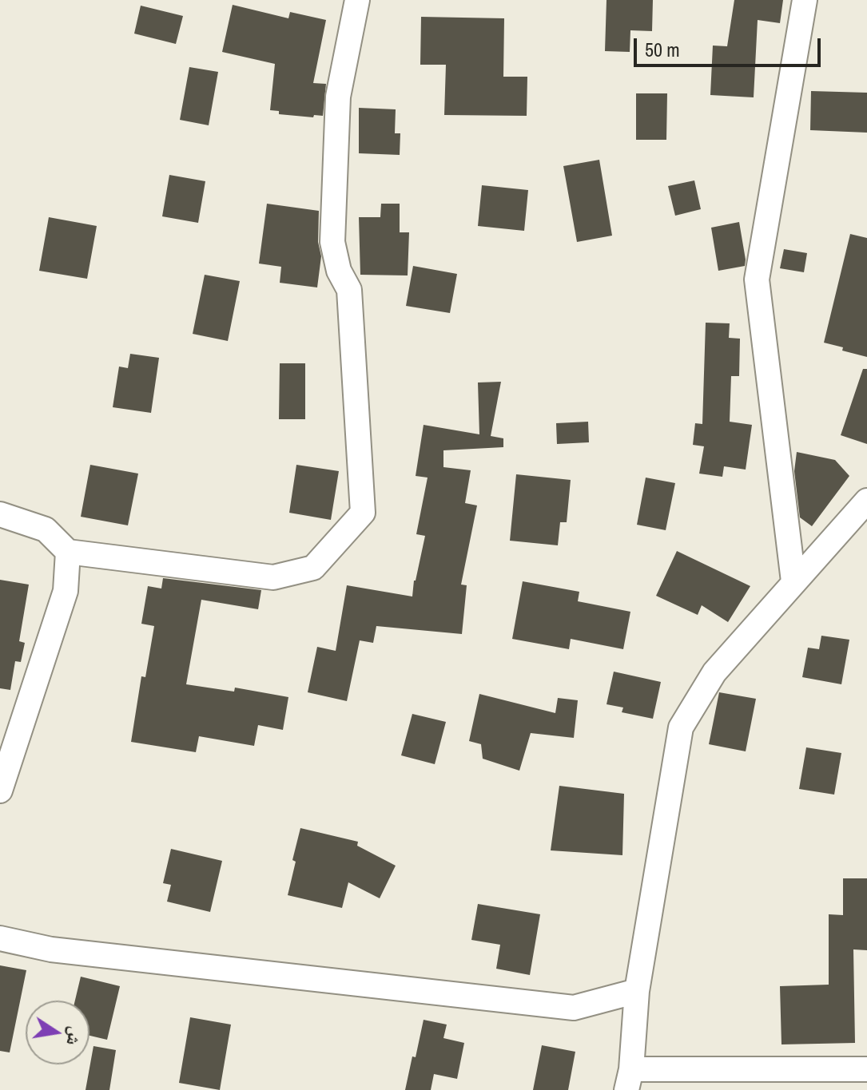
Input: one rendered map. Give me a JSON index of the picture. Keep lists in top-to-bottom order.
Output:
{
  "scale_bar": "50 m",
  "north": "right"
}
